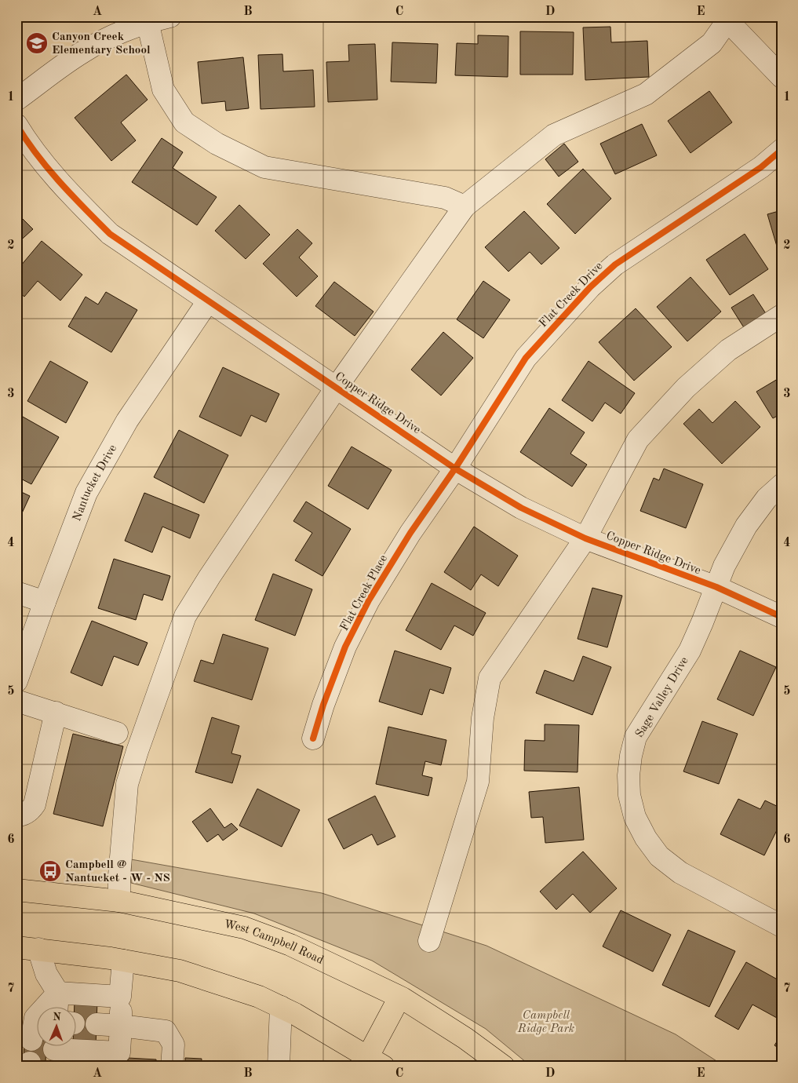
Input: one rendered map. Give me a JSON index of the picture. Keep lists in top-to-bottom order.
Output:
{
  "streets": {
    "main road": ["West Campbell Road"],
    "street": [
      "Flat Creek Drive",
      "Copper Ridge Drive",
      "Nantucket Drive",
      "Flat Creek Place",
      "Sage Valley Drive"
    ]
  },
  "crossings": [
    ["Flat Creek Drive", "Copper Ridge Drive"],
    ["Flat Creek Drive", "Flat Creek Place"],
    ["Copper Ridge Drive", "Nantucket Drive"],
    ["Copper Ridge Drive", "Flat Creek Place"],
    ["Copper Ridge Drive", "Sage Valley Drive"]
  ],
  "parks": ["Campbell Ridge Park"],
  "places": {
    "school or university": ["Canyon Creek Elementary School"],
    "bus stop": ["Campbell @ Nantucket - W - NS"]
  },
  "north": "top",
  "grid": {
    "columns": [
      "A",
      "B",
      "C",
      "D",
      "E"
    ],
    "rows": [
      "1",
      "2",
      "3",
      "4",
      "5",
      "6",
      "7"
    ]
  }
}
